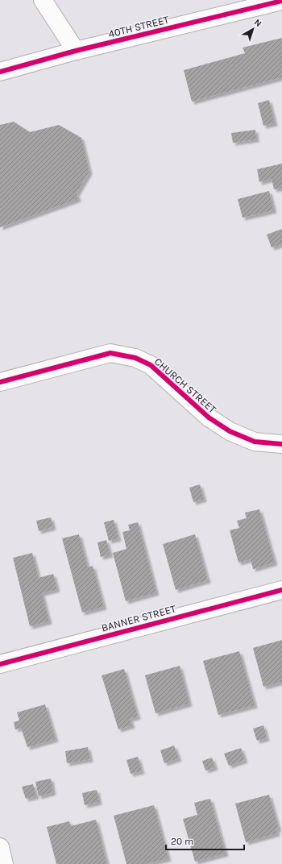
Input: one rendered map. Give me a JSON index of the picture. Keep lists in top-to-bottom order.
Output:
{
  "streets": {
    "street": ["40TH STREET", "CHURCH STREET", "BANNER STREET"]
  },
  "scale_bar": "20 m",
  "north": "top right"
}
